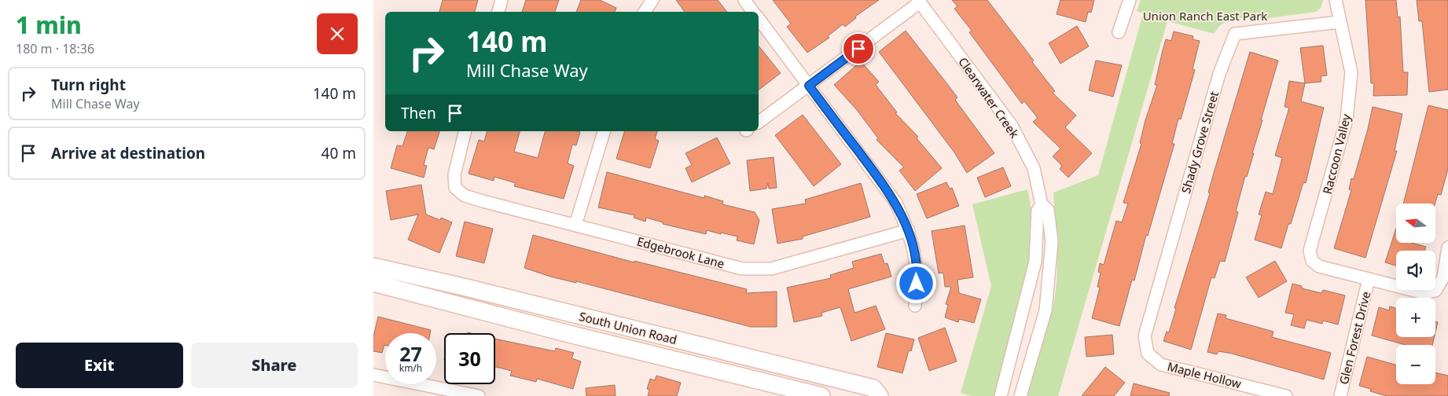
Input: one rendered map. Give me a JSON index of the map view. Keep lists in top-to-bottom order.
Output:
{
  "streets": {
    "street": [
      "Clearwater Creek",
      "Shady Grove Street",
      "Raccoon Valley",
      "Edgebrook Lane",
      "South Union Road",
      "Glen Forest Drive",
      "Maple Hollow"
    ]
  },
  "crossings": [
    ["Shady Grove Street", "Raccoon Valley"],
    ["Shady Grove Street", "Maple Hollow"],
    ["Raccoon Valley", "Glen Forest Drive"]
  ],
  "parks": ["Union Ranch East Park"],
  "north": "left",
  "page": {
    "heading": ["1 min", "180 m · 18:36"],
    "turn": ["140 m", "Mill Chase Way"],
    "list": [
      {
        "name": "Turn right",
        "note": "Mill Chase Way",
        "value": "140 m"
      },
      {
        "name": "Arrive at destination",
        "value": "40 m"
      }
    ],
    "then": "Then",
    "map_buttons": ["+", "−"],
    "speed": "27 km/h",
    "limit": "30",
    "buttons": ["Exit", "Share"]
  }
}
